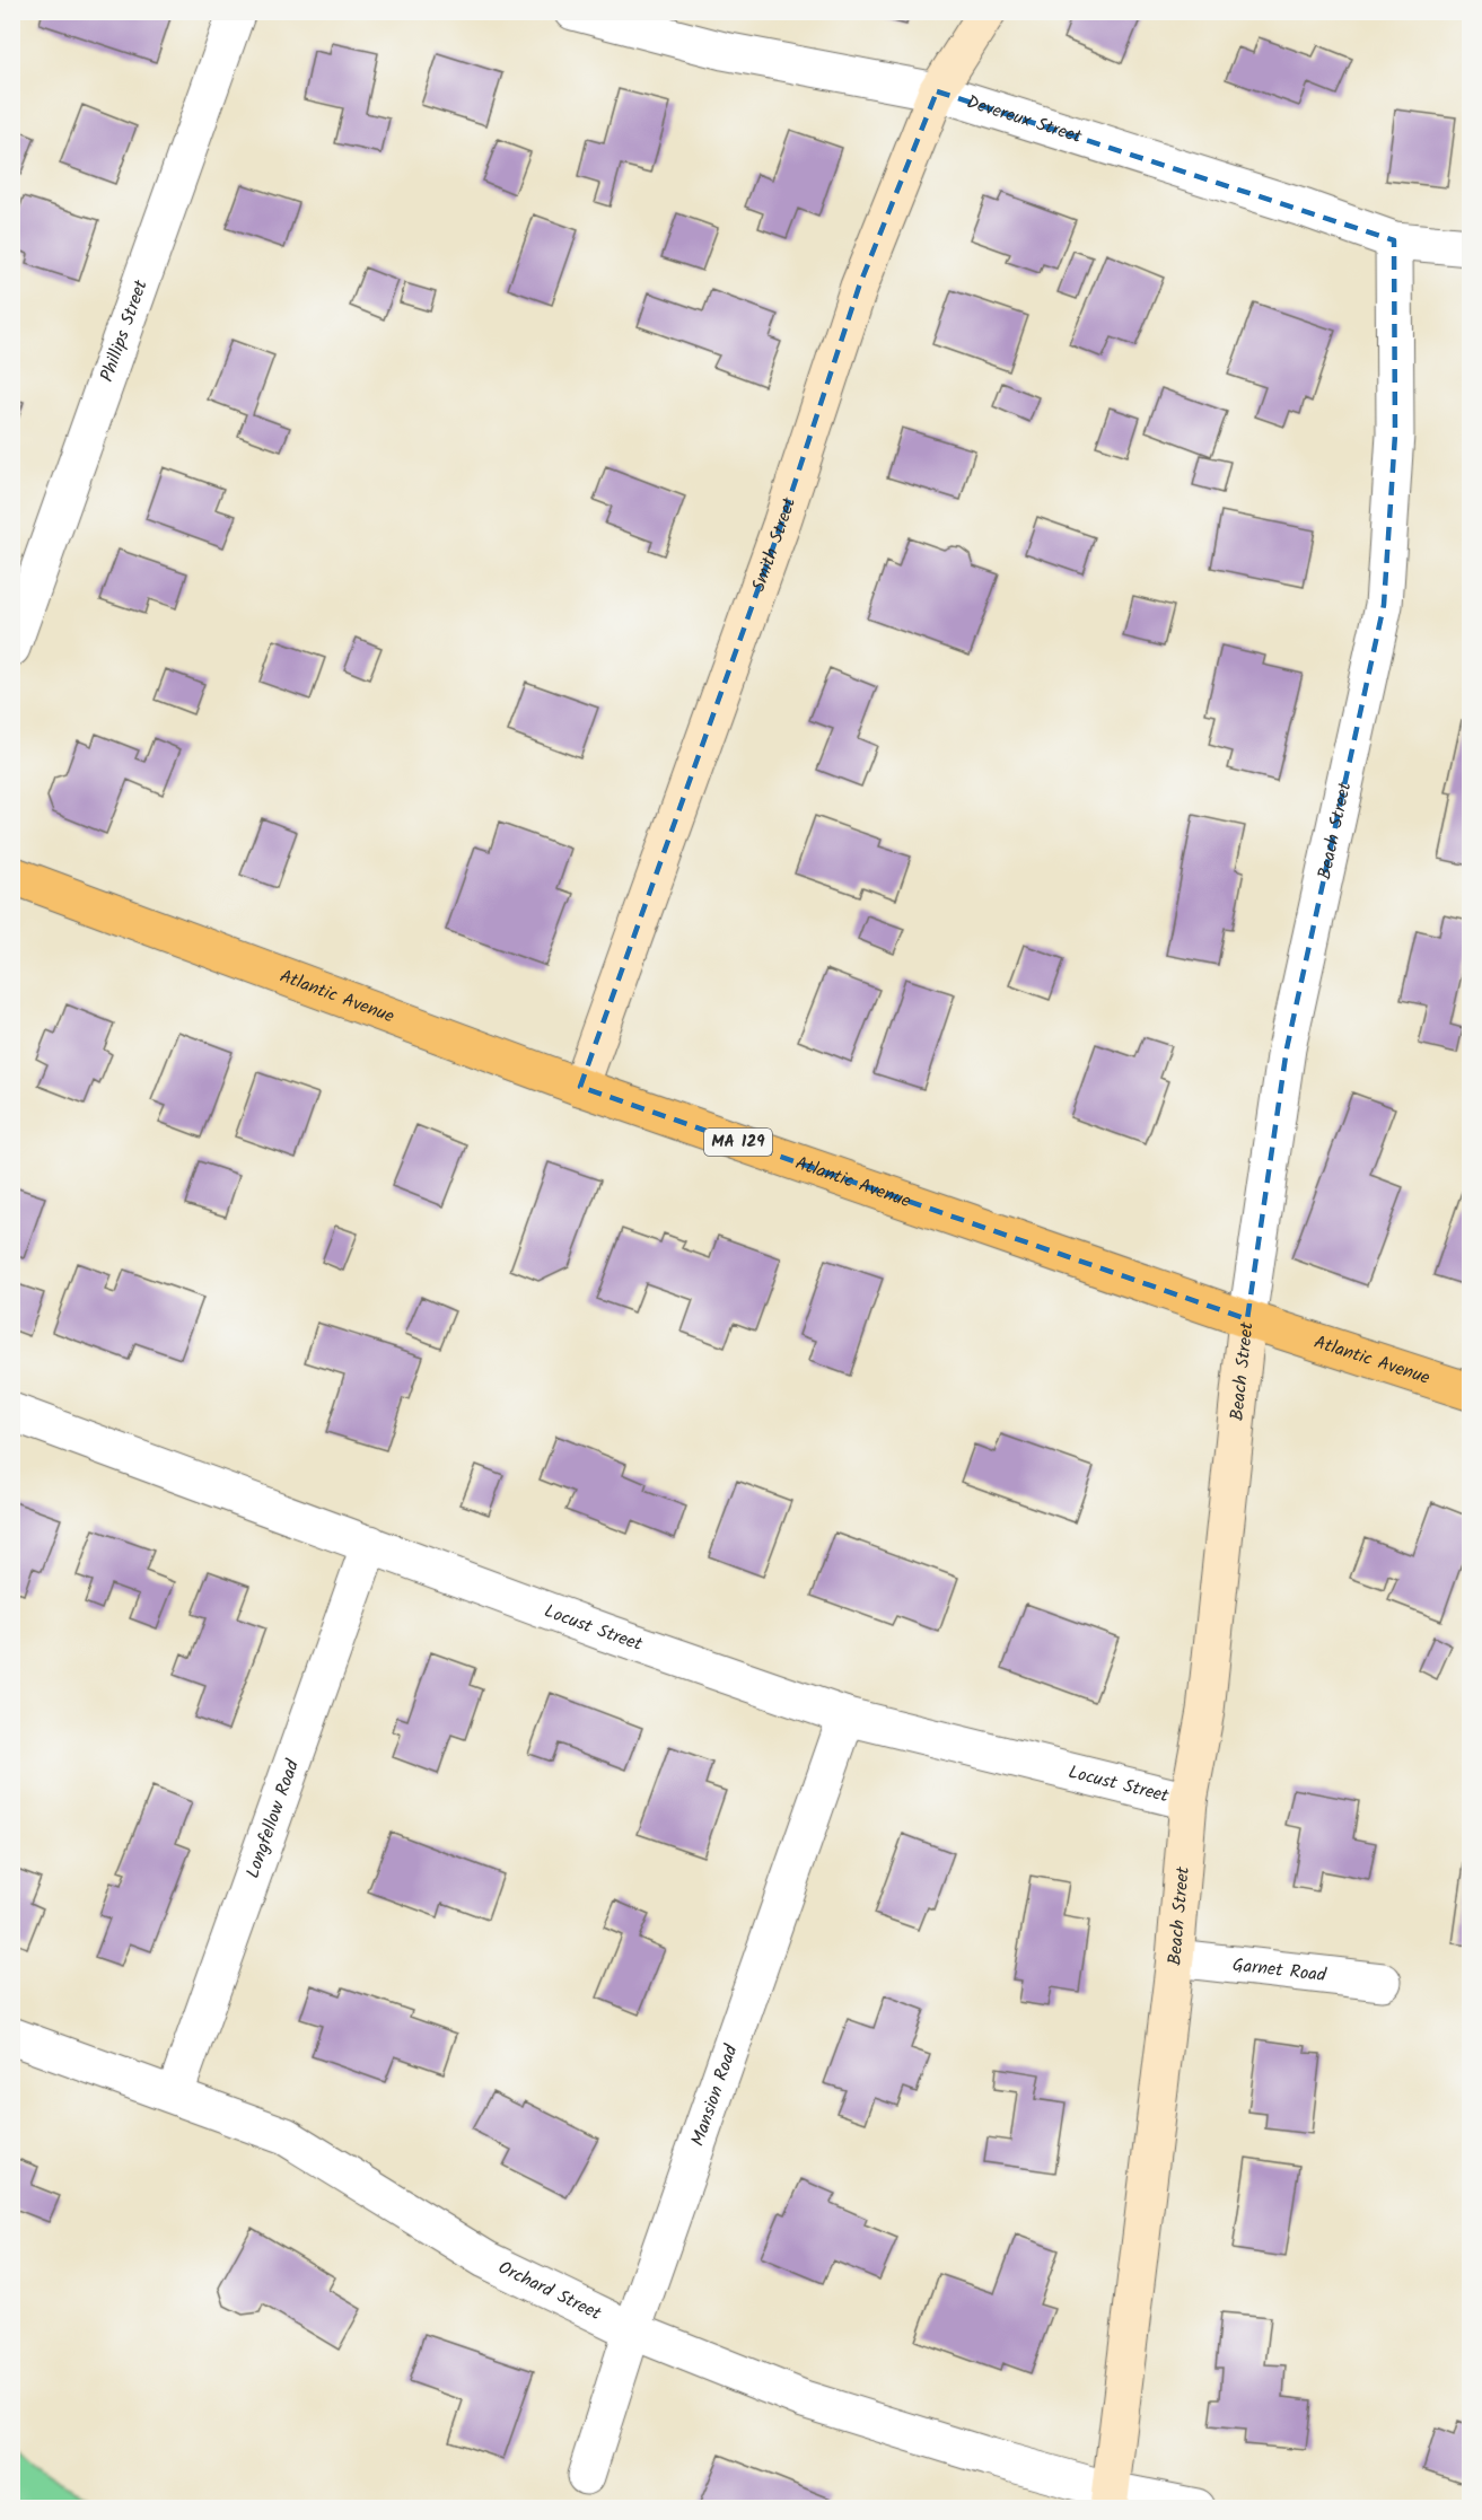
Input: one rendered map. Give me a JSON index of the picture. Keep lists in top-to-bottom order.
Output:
{
  "streets": {
    "main road": ["Atlantic Avenue", "MA 129"],
    "street": [
      "Devereux Street",
      "Phillips Street",
      "Smith Street",
      "Beach Street",
      "Locust Street",
      "Longfellow Road",
      "Garnet Road",
      "Mansion Road",
      "Orchard Street"
    ]
  },
  "crossings": [
    ["Devereux Street", "Smith Street"],
    ["Devereux Street", "Beach Street"],
    ["Smith Street", "Atlantic Avenue"],
    ["Beach Street", "Atlantic Avenue"],
    ["Beach Street", "Locust Street"],
    ["Beach Street", "Garnet Road"],
    ["Beach Street", "Orchard Street"],
    ["Locust Street", "Longfellow Road"],
    ["Locust Street", "Mansion Road"],
    ["Longfellow Road", "Orchard Street"],
    ["Mansion Road", "Orchard Street"]
  ]
}
